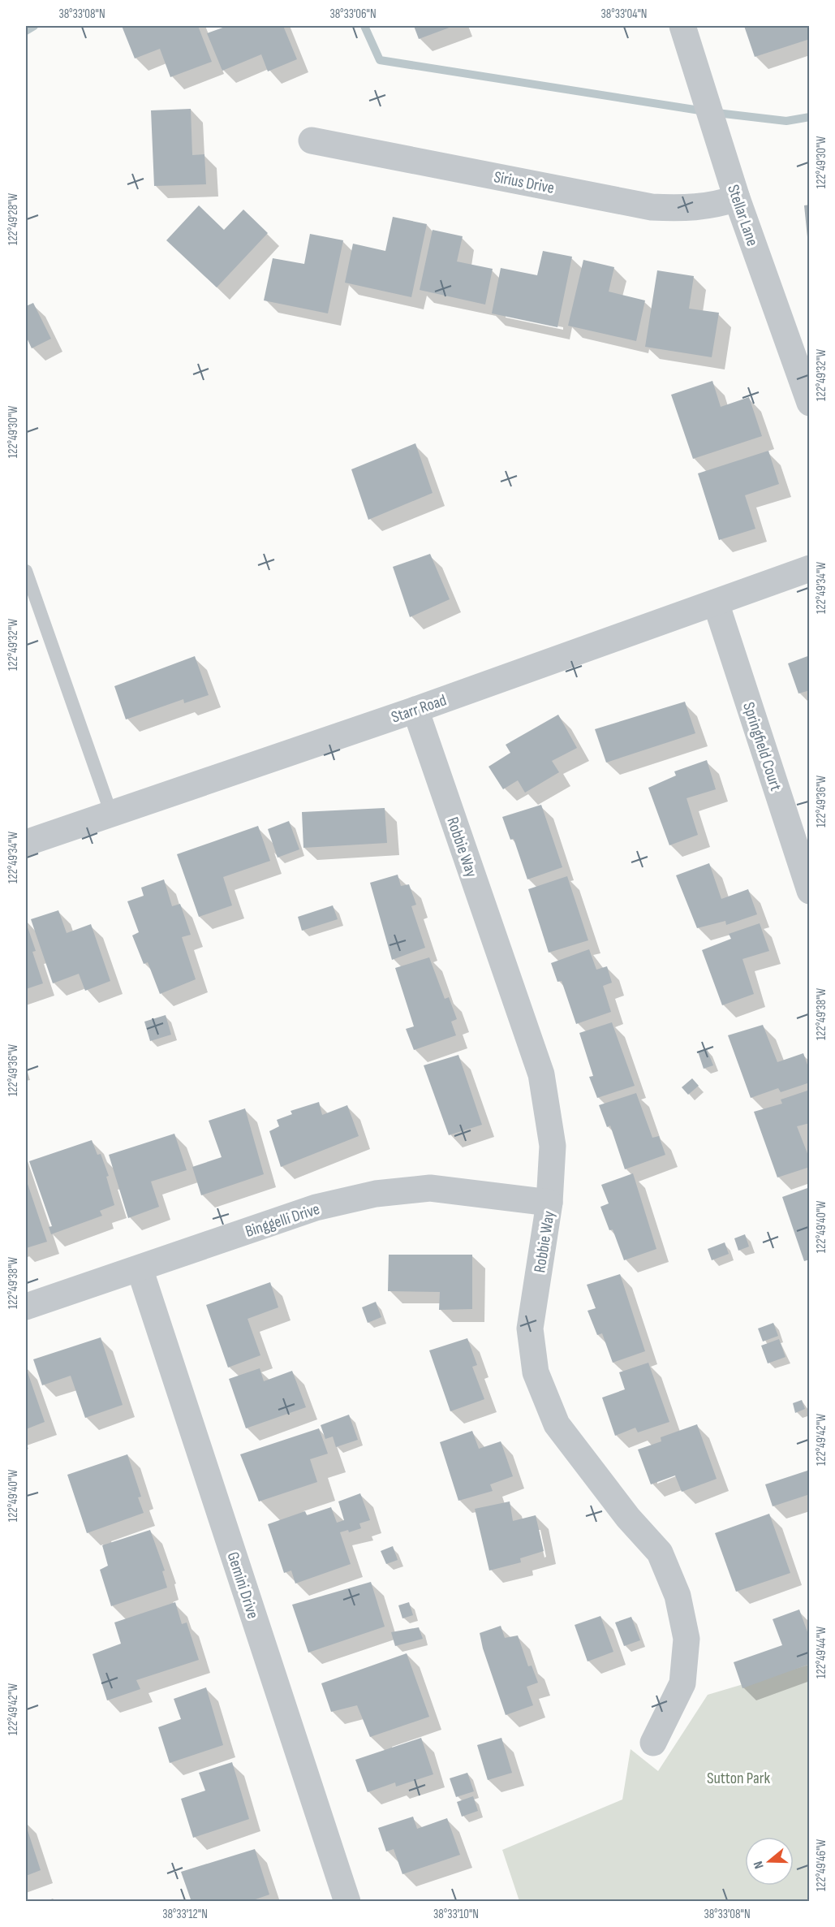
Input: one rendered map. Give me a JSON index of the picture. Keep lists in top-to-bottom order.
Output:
{
  "streets": {
    "street": [
      "Sirius Drive",
      "Stellar Lane",
      "Starr Road",
      "Springfield Court",
      "Robbie Way",
      "Binggelli Drive",
      "Gemini Drive"
    ]
  },
  "crossings": [
    ["Sirius Drive", "Stellar Lane"],
    ["Starr Road", "Springfield Court"],
    ["Starr Road", "Robbie Way"],
    ["Robbie Way", "Binggelli Drive"],
    ["Binggelli Drive", "Gemini Drive"]
  ],
  "parks": ["Sutton Park"],
  "north": "left",
  "coordinates": [
    "38°33'08\"N",
    "38°33'06\"N",
    "38°33'04\"N",
    "122°49'30\"W",
    "122°49'28\"W",
    "122°49'32\"W",
    "122°49'34\"W",
    "122°49'36\"W",
    "122°49'38\"W",
    "122°49'40\"W",
    "122°49'42\"W",
    "122°49'44\"W",
    "122°49'46\"W",
    "38°33'12\"N",
    "38°33'10\"N"
  ]
}
